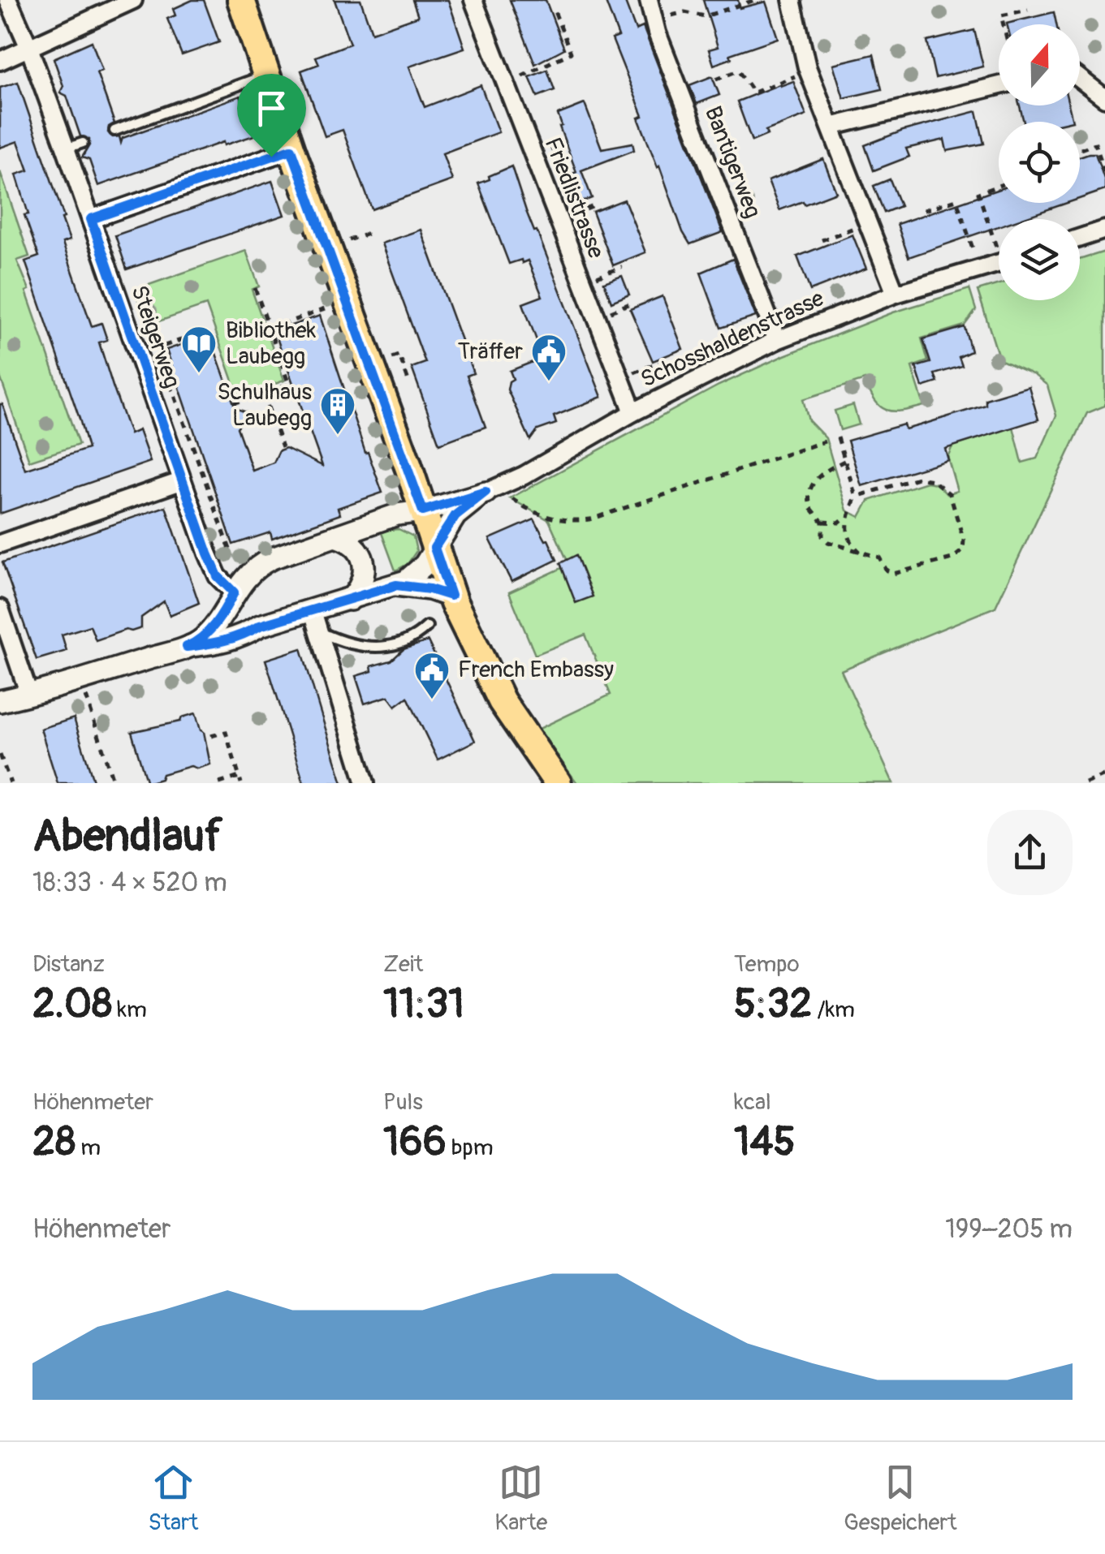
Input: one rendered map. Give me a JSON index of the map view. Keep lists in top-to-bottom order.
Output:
{
  "streets": {
    "street": [
      "Bantigerweg",
      "Friedlistrasse",
      "Steigerweg",
      "Schosshaldenstrasse"
    ]
  },
  "crossings": [
    ["Bantigerweg", "Schosshaldenstrasse"],
    ["Friedlistrasse", "Schosshaldenstrasse"],
    ["Steigerweg", "Schosshaldenstrasse"]
  ],
  "places": {
    "library": ["Bibliothek Laubegg"],
    "public building": ["Träffer", "French Embassy"],
    "building": ["Schulhaus Laubegg"]
  },
  "north": "top",
  "page": {
    "heading": ["Abendlauf", "18:33 · 4 × 520 m"],
    "stats": [
      ["Distanz", "2.08 km"],
      ["Zeit", "11:31"],
      ["Tempo", "5:32 /km"],
      ["Höhenmeter", "28 m"],
      ["Puls", "166 bpm"],
      ["kcal", "145"]
    ],
    "chart": ["Höhenmeter", "199–205 m"],
    "tabs": ["Start", "Karte", "Gespeichert"]
  }
}
